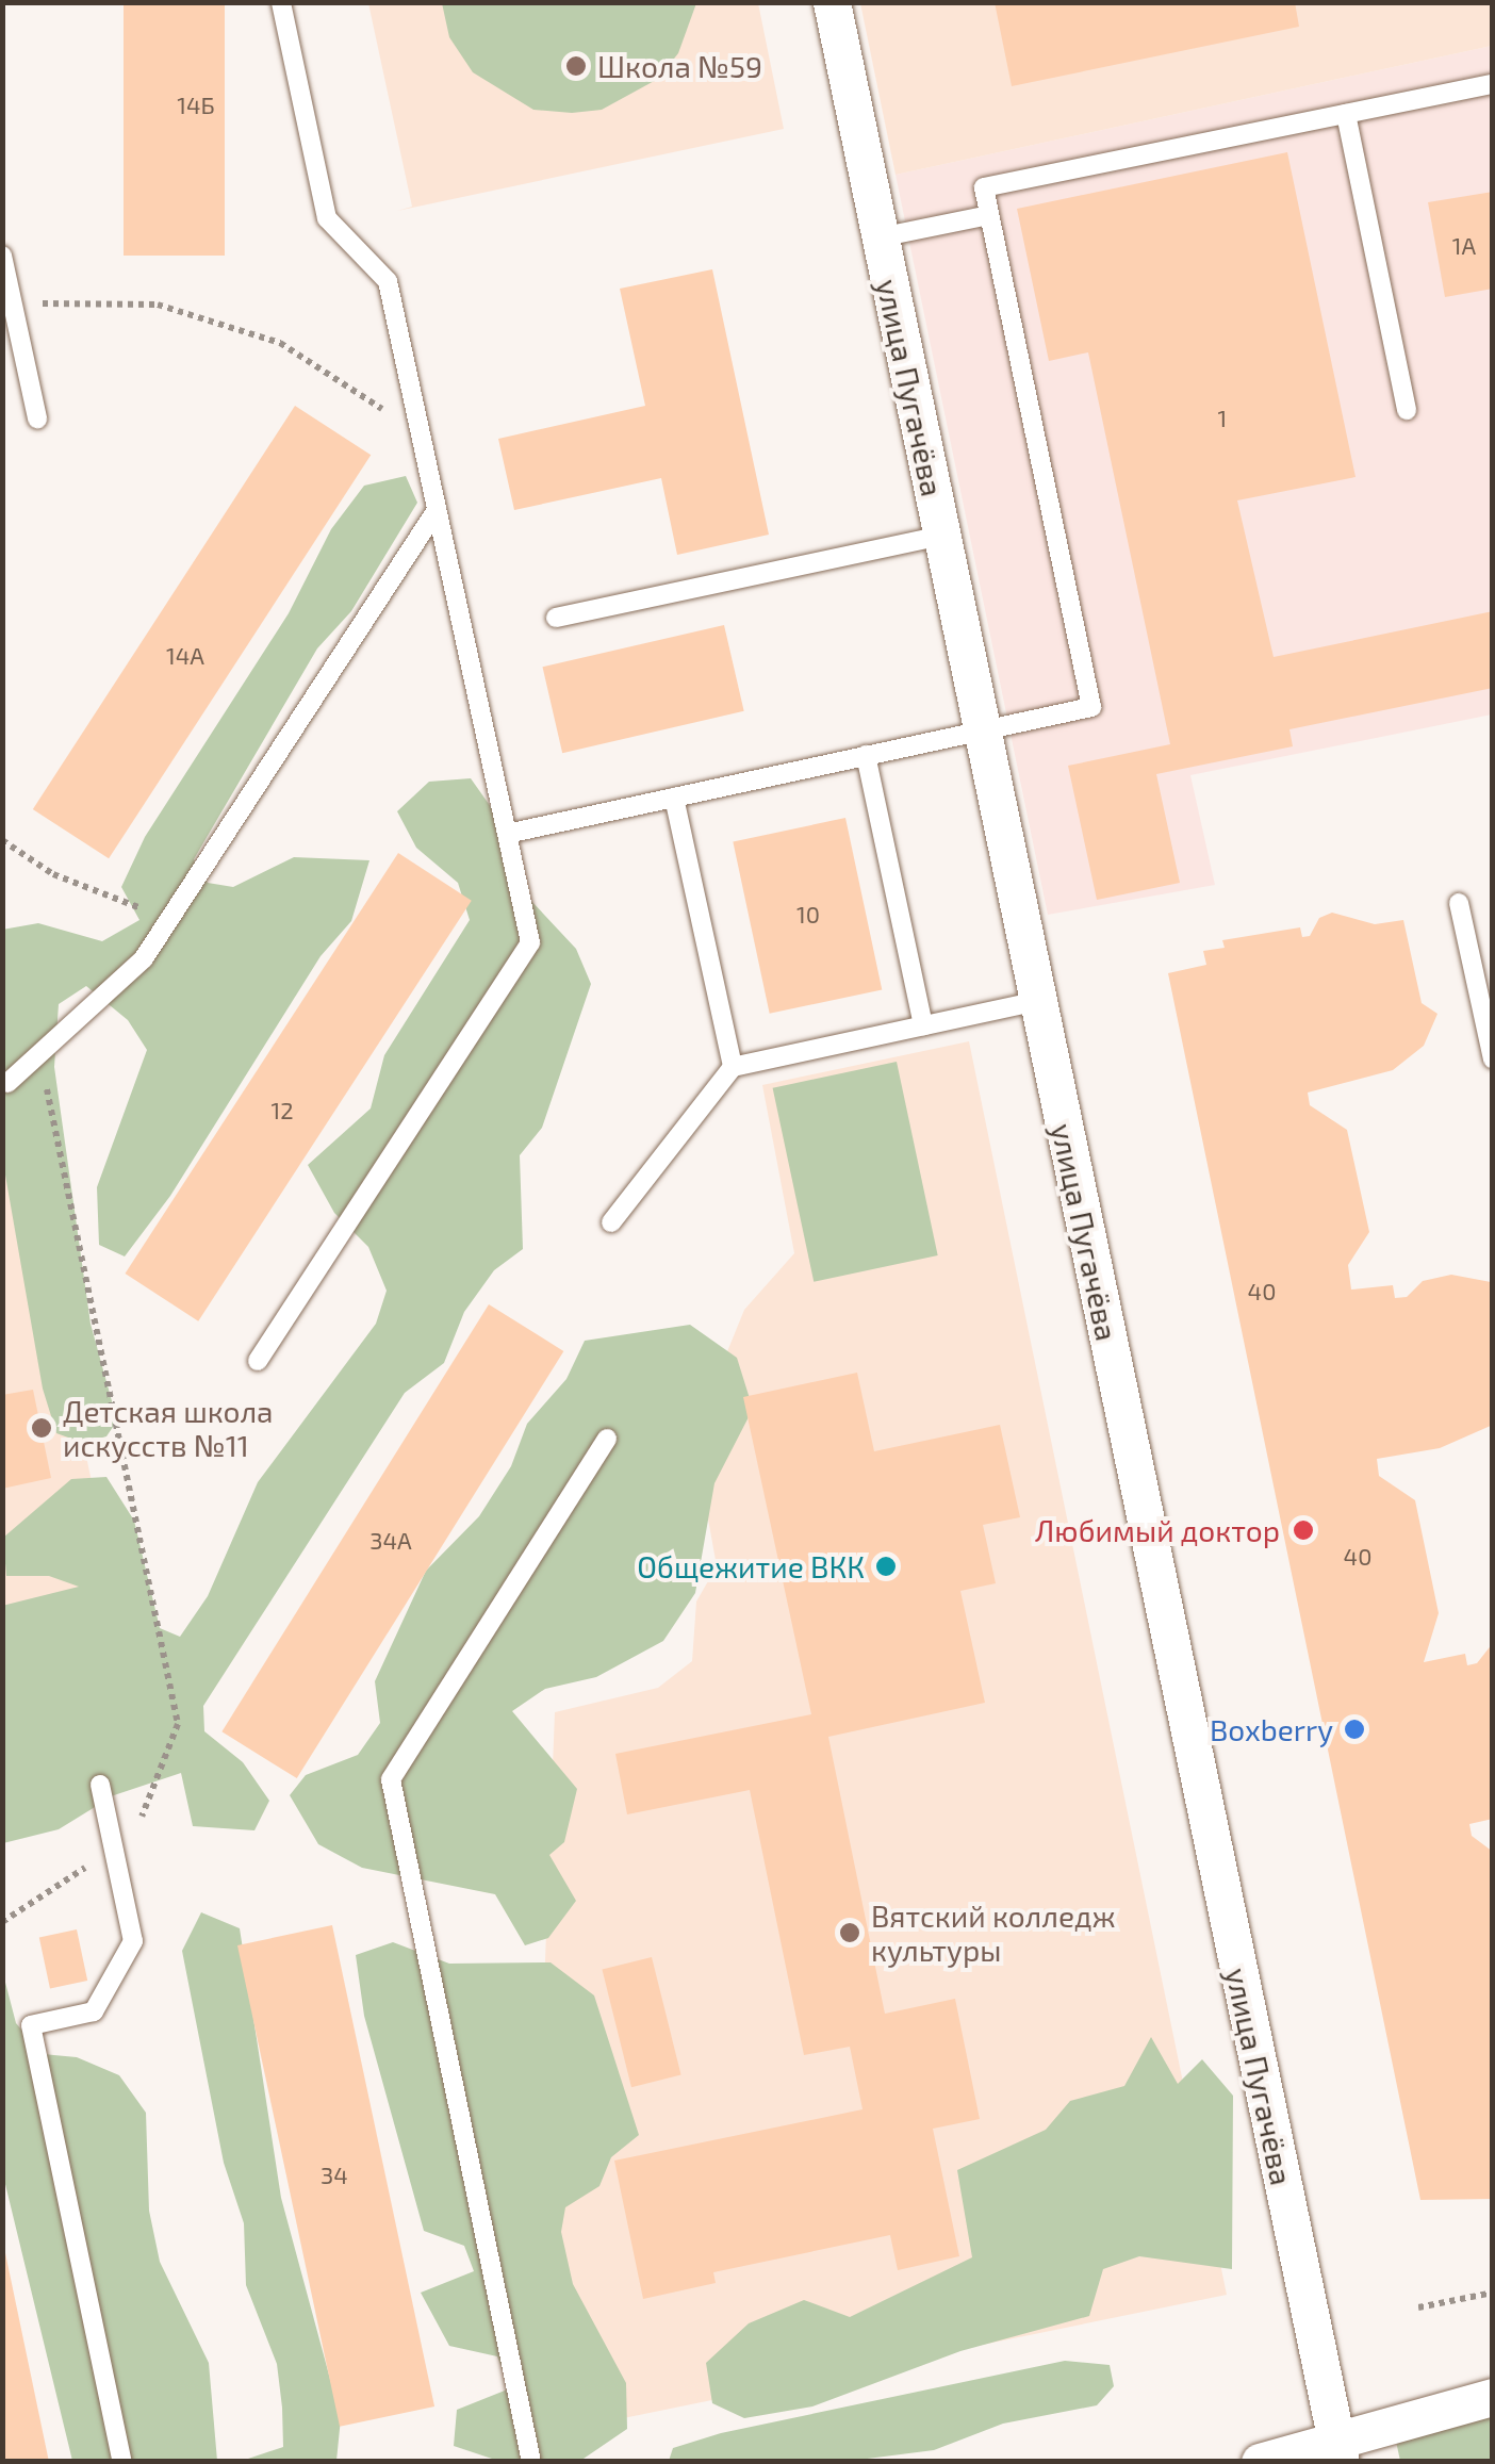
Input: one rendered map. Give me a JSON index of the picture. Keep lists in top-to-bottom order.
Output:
{
  "streets": {
    "street": ["улица Пугачёва"]
  },
  "places": [
    "Школа №59",
    "Детская школа искусств №11",
    "Любимый доктор",
    "Общежитие ВКК",
    "Boxberry",
    "Вятский колледж культуры"
  ],
  "house_numbers": [
    "14Б",
    "1А",
    "1",
    "14А",
    "10",
    "12",
    "40",
    "34А",
    "40",
    "34"
  ]
}
